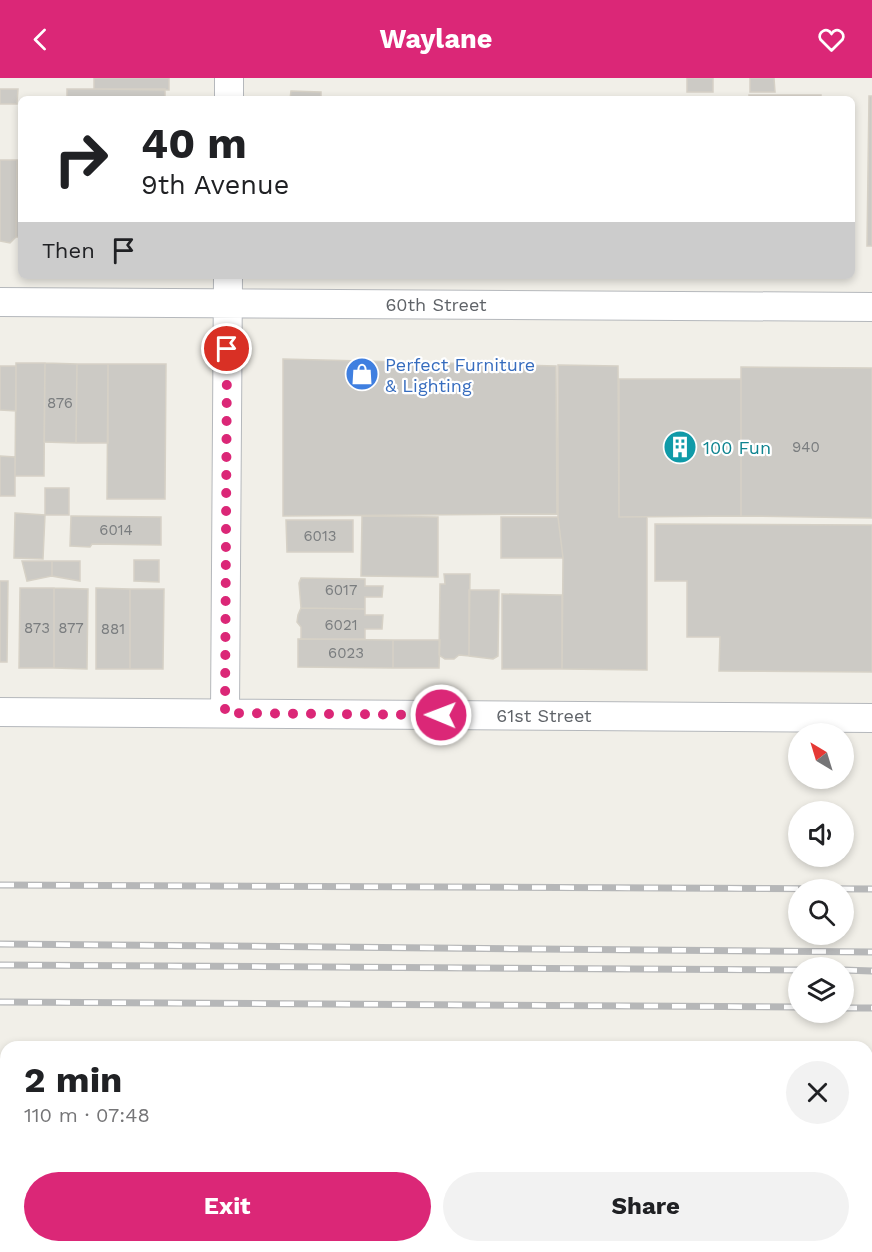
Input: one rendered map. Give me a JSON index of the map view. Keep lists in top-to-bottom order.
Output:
{
  "streets": {
    "street": ["60th Street", "61st Street"]
  },
  "places": {
    "shop": ["Perfect Furniture & Lighting"],
    "building": ["100 Fun"]
  },
  "house_numbers": [
    "876",
    "940",
    "6014",
    "6013",
    "6017",
    "6021",
    "873",
    "877",
    "881",
    "6023"
  ],
  "north": "top left",
  "page": {
    "header": "Waylane",
    "turn": ["40 m", "9th Avenue"],
    "then": "Then",
    "heading": ["2 min", "110 m · 07:48"],
    "buttons": ["Exit", "Share"]
  }
}
